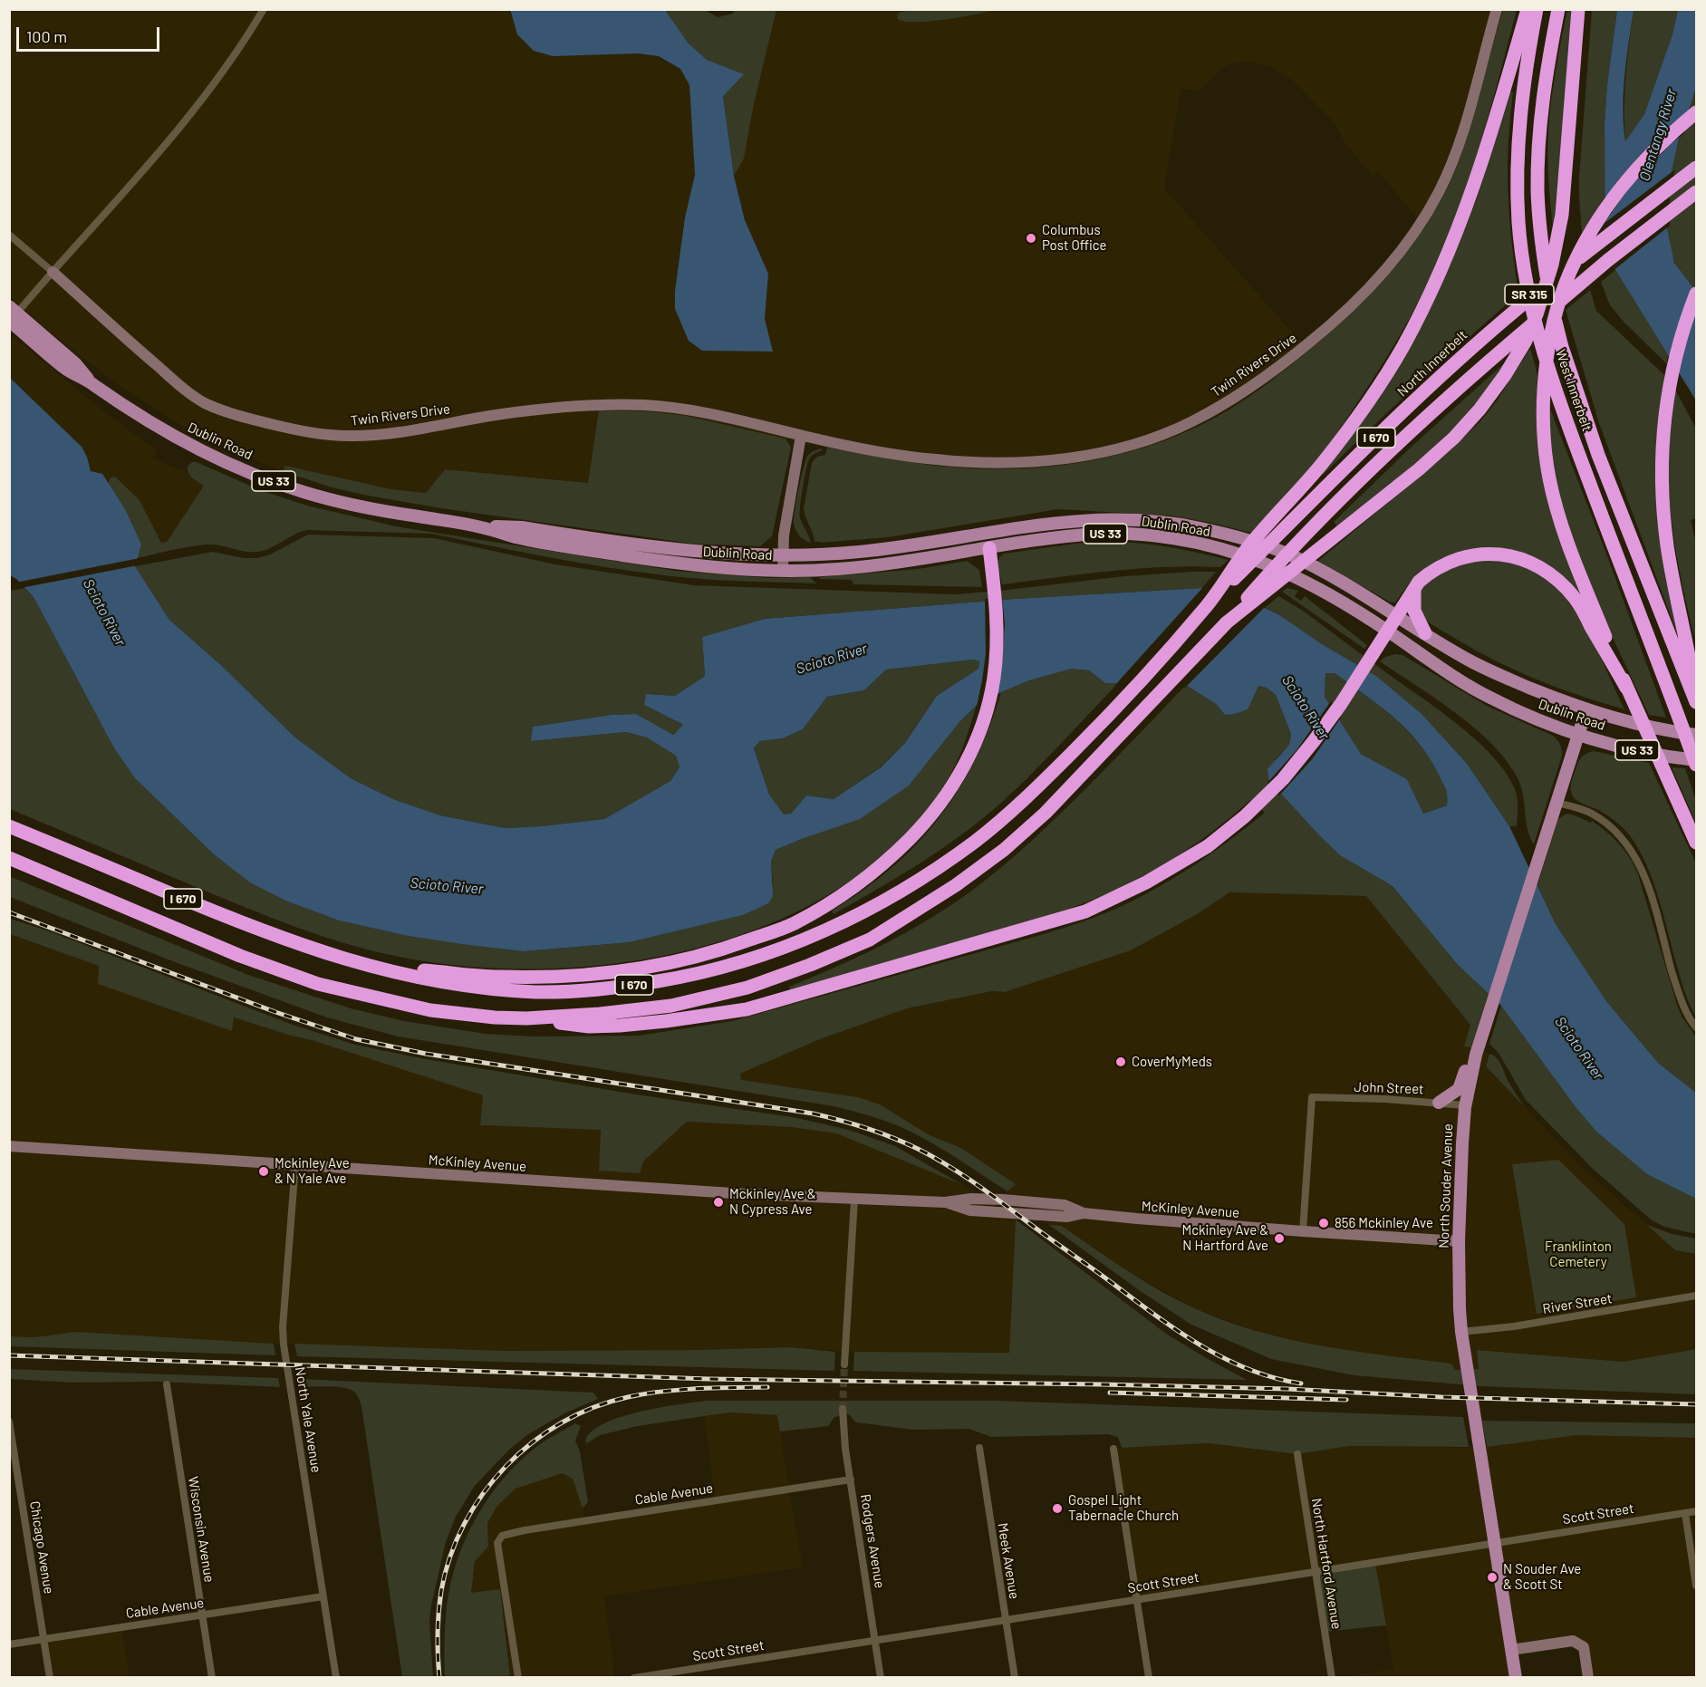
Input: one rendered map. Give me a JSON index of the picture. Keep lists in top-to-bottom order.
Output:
{
  "streets": {
    "highway": [
      "SR 315",
      "North Innerbelt",
      "West Innerbelt",
      "I 670"
    ],
    "main road": [
      "Twin Rivers Drive",
      "Dublin Road",
      "US 33",
      "McKinley Avenue",
      "North Souder Avenue"
    ],
    "street": [
      "John Street",
      "River Street",
      "North Yale Avenue",
      "Cable Avenue",
      "Scott Street",
      "Wisconsin Avenue",
      "Rodgers Avenue",
      "Chicago Avenue",
      "Meek Avenue",
      "North Hartford Avenue"
    ]
  },
  "crossings": [
    ["North Innerbelt", "I 670"],
    ["Dublin Road", "North Souder Avenue"],
    ["John Street", "McKinley Avenue"],
    ["John Street", "North Souder Avenue"],
    ["McKinley Avenue", "North Souder Avenue"],
    ["McKinley Avenue", "North Yale Avenue"],
    ["North Souder Avenue", "River Street"],
    ["North Souder Avenue", "Scott Street"],
    ["North Yale Avenue", "Cable Avenue"],
    ["Cable Avenue", "Wisconsin Avenue"],
    ["Cable Avenue", "Rodgers Avenue"],
    ["Cable Avenue", "Chicago Avenue"],
    ["Scott Street", "Rodgers Avenue"],
    ["Scott Street", "Meek Avenue"],
    ["Scott Street", "North Hartford Avenue"]
  ],
  "water": ["Olentangy River", "Scioto River"],
  "parks": ["Franklinton Cemetery"],
  "places": [
    "Columbus Post Office",
    "CoverMyMeds",
    "Mckinley Ave & N Yale Ave",
    "Mckinley Ave & N Cypress Ave",
    "856 Mckinley Ave",
    "Mckinley Ave & N Hartford Ave",
    "Gospel Light Tabernacle Church",
    "N Souder Ave & Scott St"
  ],
  "scale_bar": "100 m"
}
